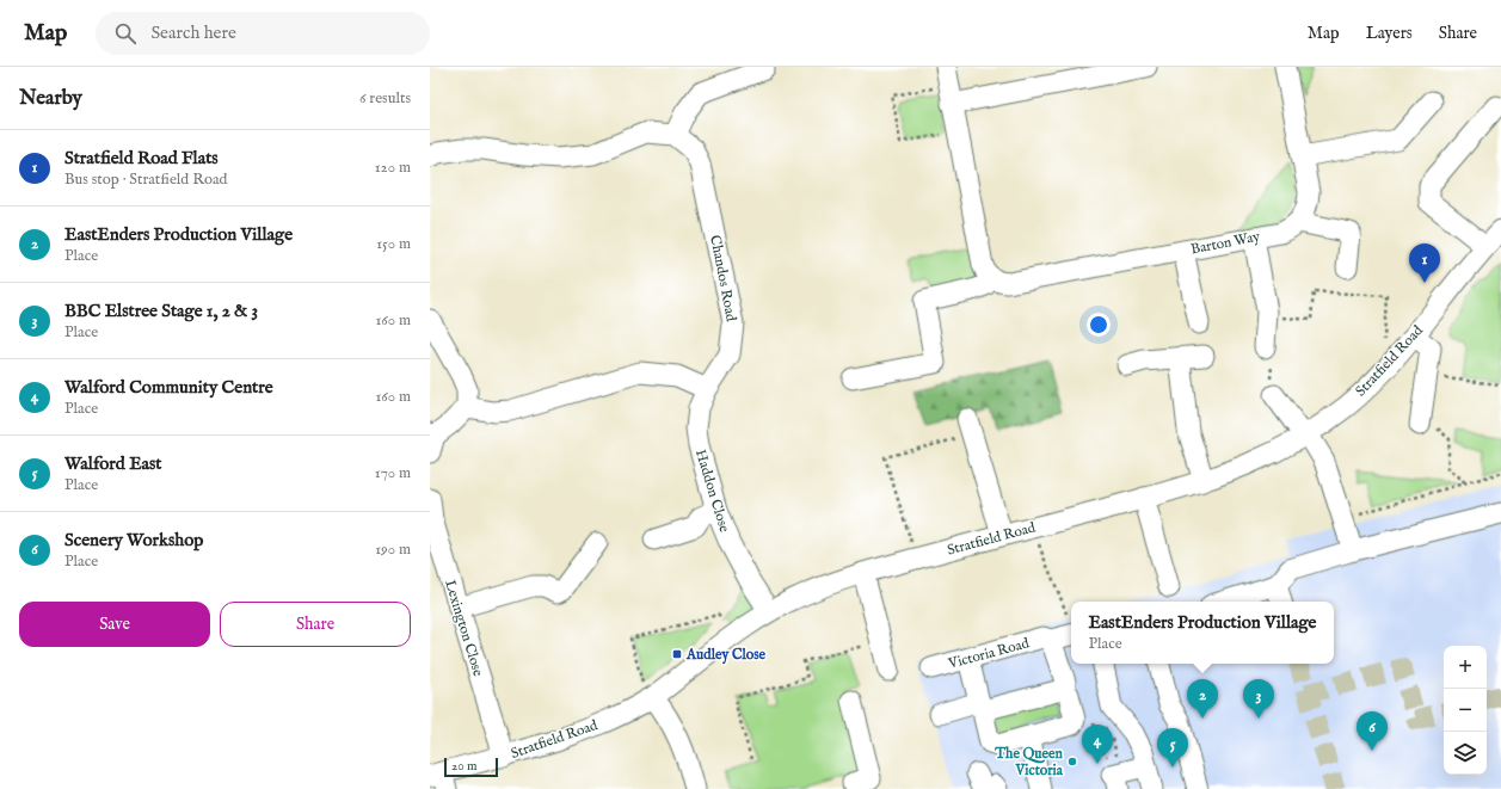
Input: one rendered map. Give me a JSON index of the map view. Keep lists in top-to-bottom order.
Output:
{
  "streets": {
    "street": [
      "Barton Way",
      "Chandos Road",
      "Stratfield Road",
      "Haddon Close",
      "Lexington Close",
      "Victoria Road"
    ]
  },
  "crossings": [
    ["Chandos Road", "Haddon Close"],
    ["Stratfield Road", "Haddon Close"],
    ["Stratfield Road", "Lexington Close"]
  ],
  "places": {
    "transit": ["Audley Close"],
    "other": ["The Queen Victoria"]
  },
  "scale_bar": "20 m",
  "page": {
    "header": "Map",
    "search": "Search here",
    "nav": ["Map", "Layers", "Share"],
    "heading": ["Nearby", "6 results"],
    "list": [
      {
        "mark": "1",
        "name": "Stratfield Road Flats",
        "note": "Bus stop · Stratfield Road",
        "value": "120 m"
      },
      {
        "mark": "2",
        "name": "EastEnders Production Village",
        "note": "Place",
        "value": "150 m"
      },
      {
        "mark": "3",
        "name": "BBC Elstree Stage 1, 2 & 3",
        "note": "Place",
        "value": "160 m"
      },
      {
        "mark": "4",
        "name": "Walford Community Centre",
        "note": "Place",
        "value": "160 m"
      },
      {
        "mark": "5",
        "name": "Walford East",
        "note": "Place",
        "value": "170 m"
      },
      {
        "mark": "6",
        "name": "Scenery Workshop",
        "note": "Place",
        "value": "190 m"
      }
    ],
    "pins": [
      "1",
      "2",
      "3",
      "6",
      "4",
      "5"
    ],
    "buttons": ["Save", "Share"],
    "popup": ["EastEnders Production Village", "Place"],
    "map_buttons": ["+", "−"],
    "scale": "20 m"
  }
}
